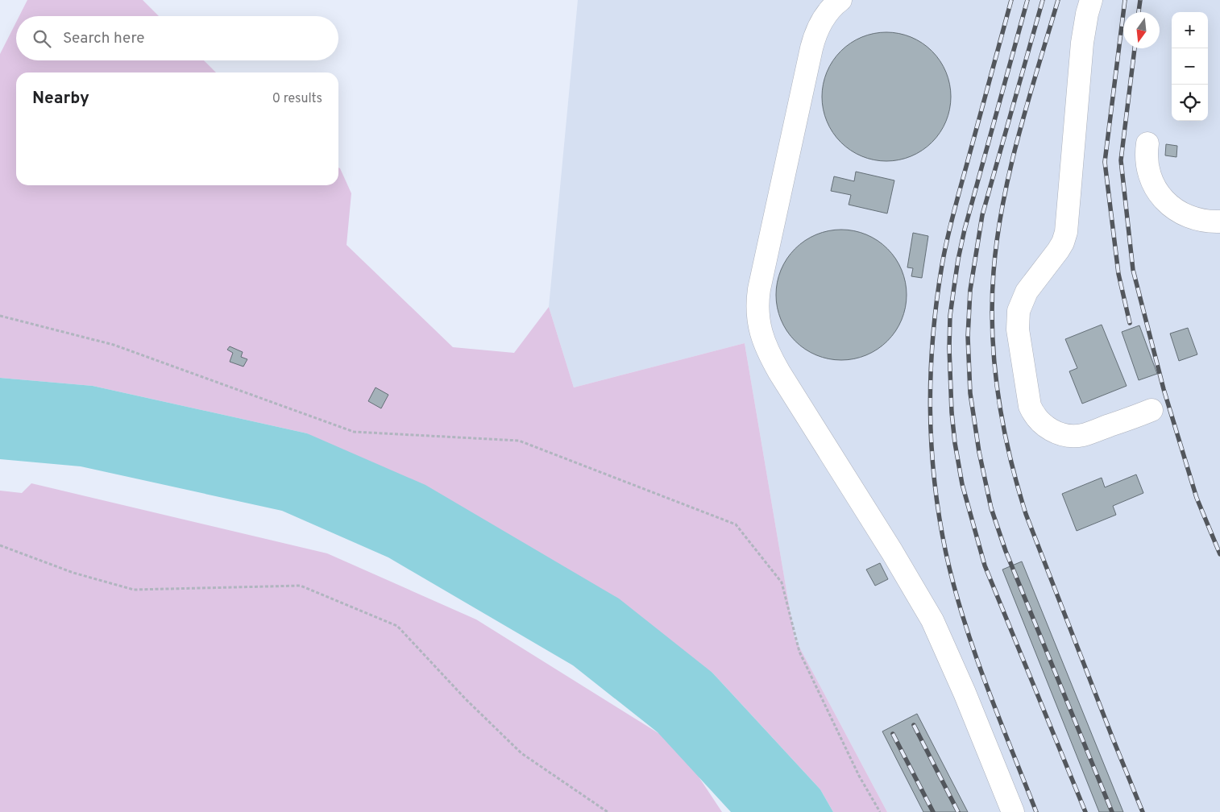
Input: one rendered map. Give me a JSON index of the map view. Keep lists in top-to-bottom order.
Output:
{
  "north": "bottom",
  "page": {
    "map_buttons": ["+", "−"],
    "search": "Search here",
    "heading": ["Nearby", "0 results"]
  }
}
